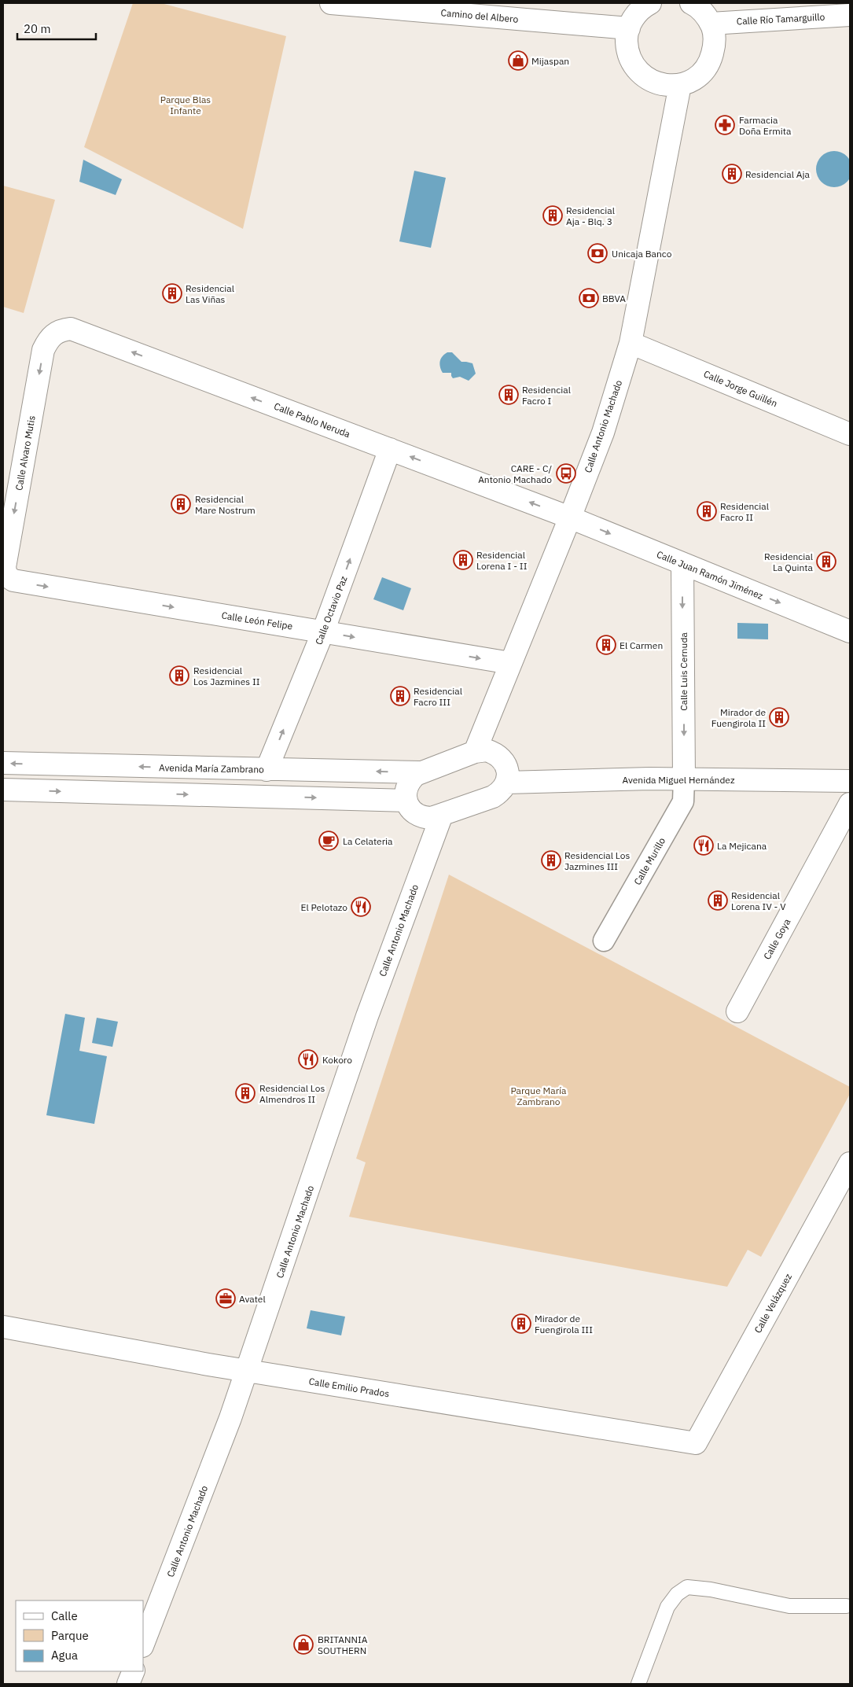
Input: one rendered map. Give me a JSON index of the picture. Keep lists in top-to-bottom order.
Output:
{
  "streets": {
    "street": [
      "Camino del Albero",
      "Calle Río Tamarguillo",
      "Calle Jorge Guillén",
      "Calle Pablo Neruda",
      "Calle Antonio Machado",
      "Calle Alvaro Mutis",
      "Calle Juan Ramón Jiménez",
      "Calle Octavio Paz",
      "Calle León Felipe",
      "Calle Luis Cernuda",
      "Avenida María Zambrano",
      "Avenida Miguel Hernández",
      "Calle Murillo",
      "Calle Goya",
      "Calle Velázquez",
      "Calle Emilio Prados"
    ]
  },
  "crossings": [
    ["Calle Jorge Guillén", "Calle Antonio Machado"],
    ["Calle Pablo Neruda", "Calle Antonio Machado"],
    ["Calle Pablo Neruda", "Calle Alvaro Mutis"],
    ["Calle Pablo Neruda", "Calle Juan Ramón Jiménez"],
    ["Calle Pablo Neruda", "Calle Octavio Paz"],
    ["Calle Antonio Machado", "Calle Juan Ramón Jiménez"],
    ["Calle Antonio Machado", "Calle León Felipe"],
    ["Calle Antonio Machado", "Calle Emilio Prados"],
    ["Calle Alvaro Mutis", "Calle León Felipe"],
    ["Calle Juan Ramón Jiménez", "Calle Luis Cernuda"],
    ["Calle Octavio Paz", "Calle León Felipe"],
    ["Calle Octavio Paz", "Avenida María Zambrano"],
    ["Calle Luis Cernuda", "Avenida Miguel Hernández"],
    ["Calle Luis Cernuda", "Calle Murillo"],
    ["Avenida Miguel Hernández", "Calle Murillo"],
    ["Calle Velázquez", "Calle Emilio Prados"]
  ],
  "one_way": [
    "Calle Pablo Neruda",
    "Calle Alvaro Mutis",
    "Calle Juan Ramón Jiménez",
    "Calle Octavio Paz",
    "Calle Luis Cernuda"
  ],
  "parks": ["Parque Blas Infante", "Parque María Zambrano"],
  "places": {
    "shop": ["Mijaspan", "BRITANNIA SOUTHERN"],
    "pharmacy": ["Farmacia Doña Ermita"],
    "building": [
      "Residencial Aja",
      "Residencial Aja - Blq. 3",
      "Residencial Las Viñas",
      "Residencial Facro I",
      "Residencial Mare Nostrum",
      "Residencial Facro II",
      "Residencial Lorena I - II",
      "Residencial La Quinta",
      "El Carmen",
      "Residencial Los Jazmines II",
      "Residencial Facro III",
      "Mirador de Fuengirola II",
      "Residencial Los Jazmines III",
      "Residencial Lorena IV - V",
      "Residencial Los Almendros II",
      "Mirador de Fuengirola III"
    ],
    "bank": ["Unicaja Banco", "BBVA"],
    "bus stop": ["CARE - C/ Antonio Machado"],
    "cafe": ["La Celateria"],
    "restaurant": ["La Mejicana", "El Pelotazo", "Kokoro"],
    "office": ["Avatel"]
  },
  "legend": ["Calle", "Parque", "Agua"],
  "scale_bar": "20 m"
}
